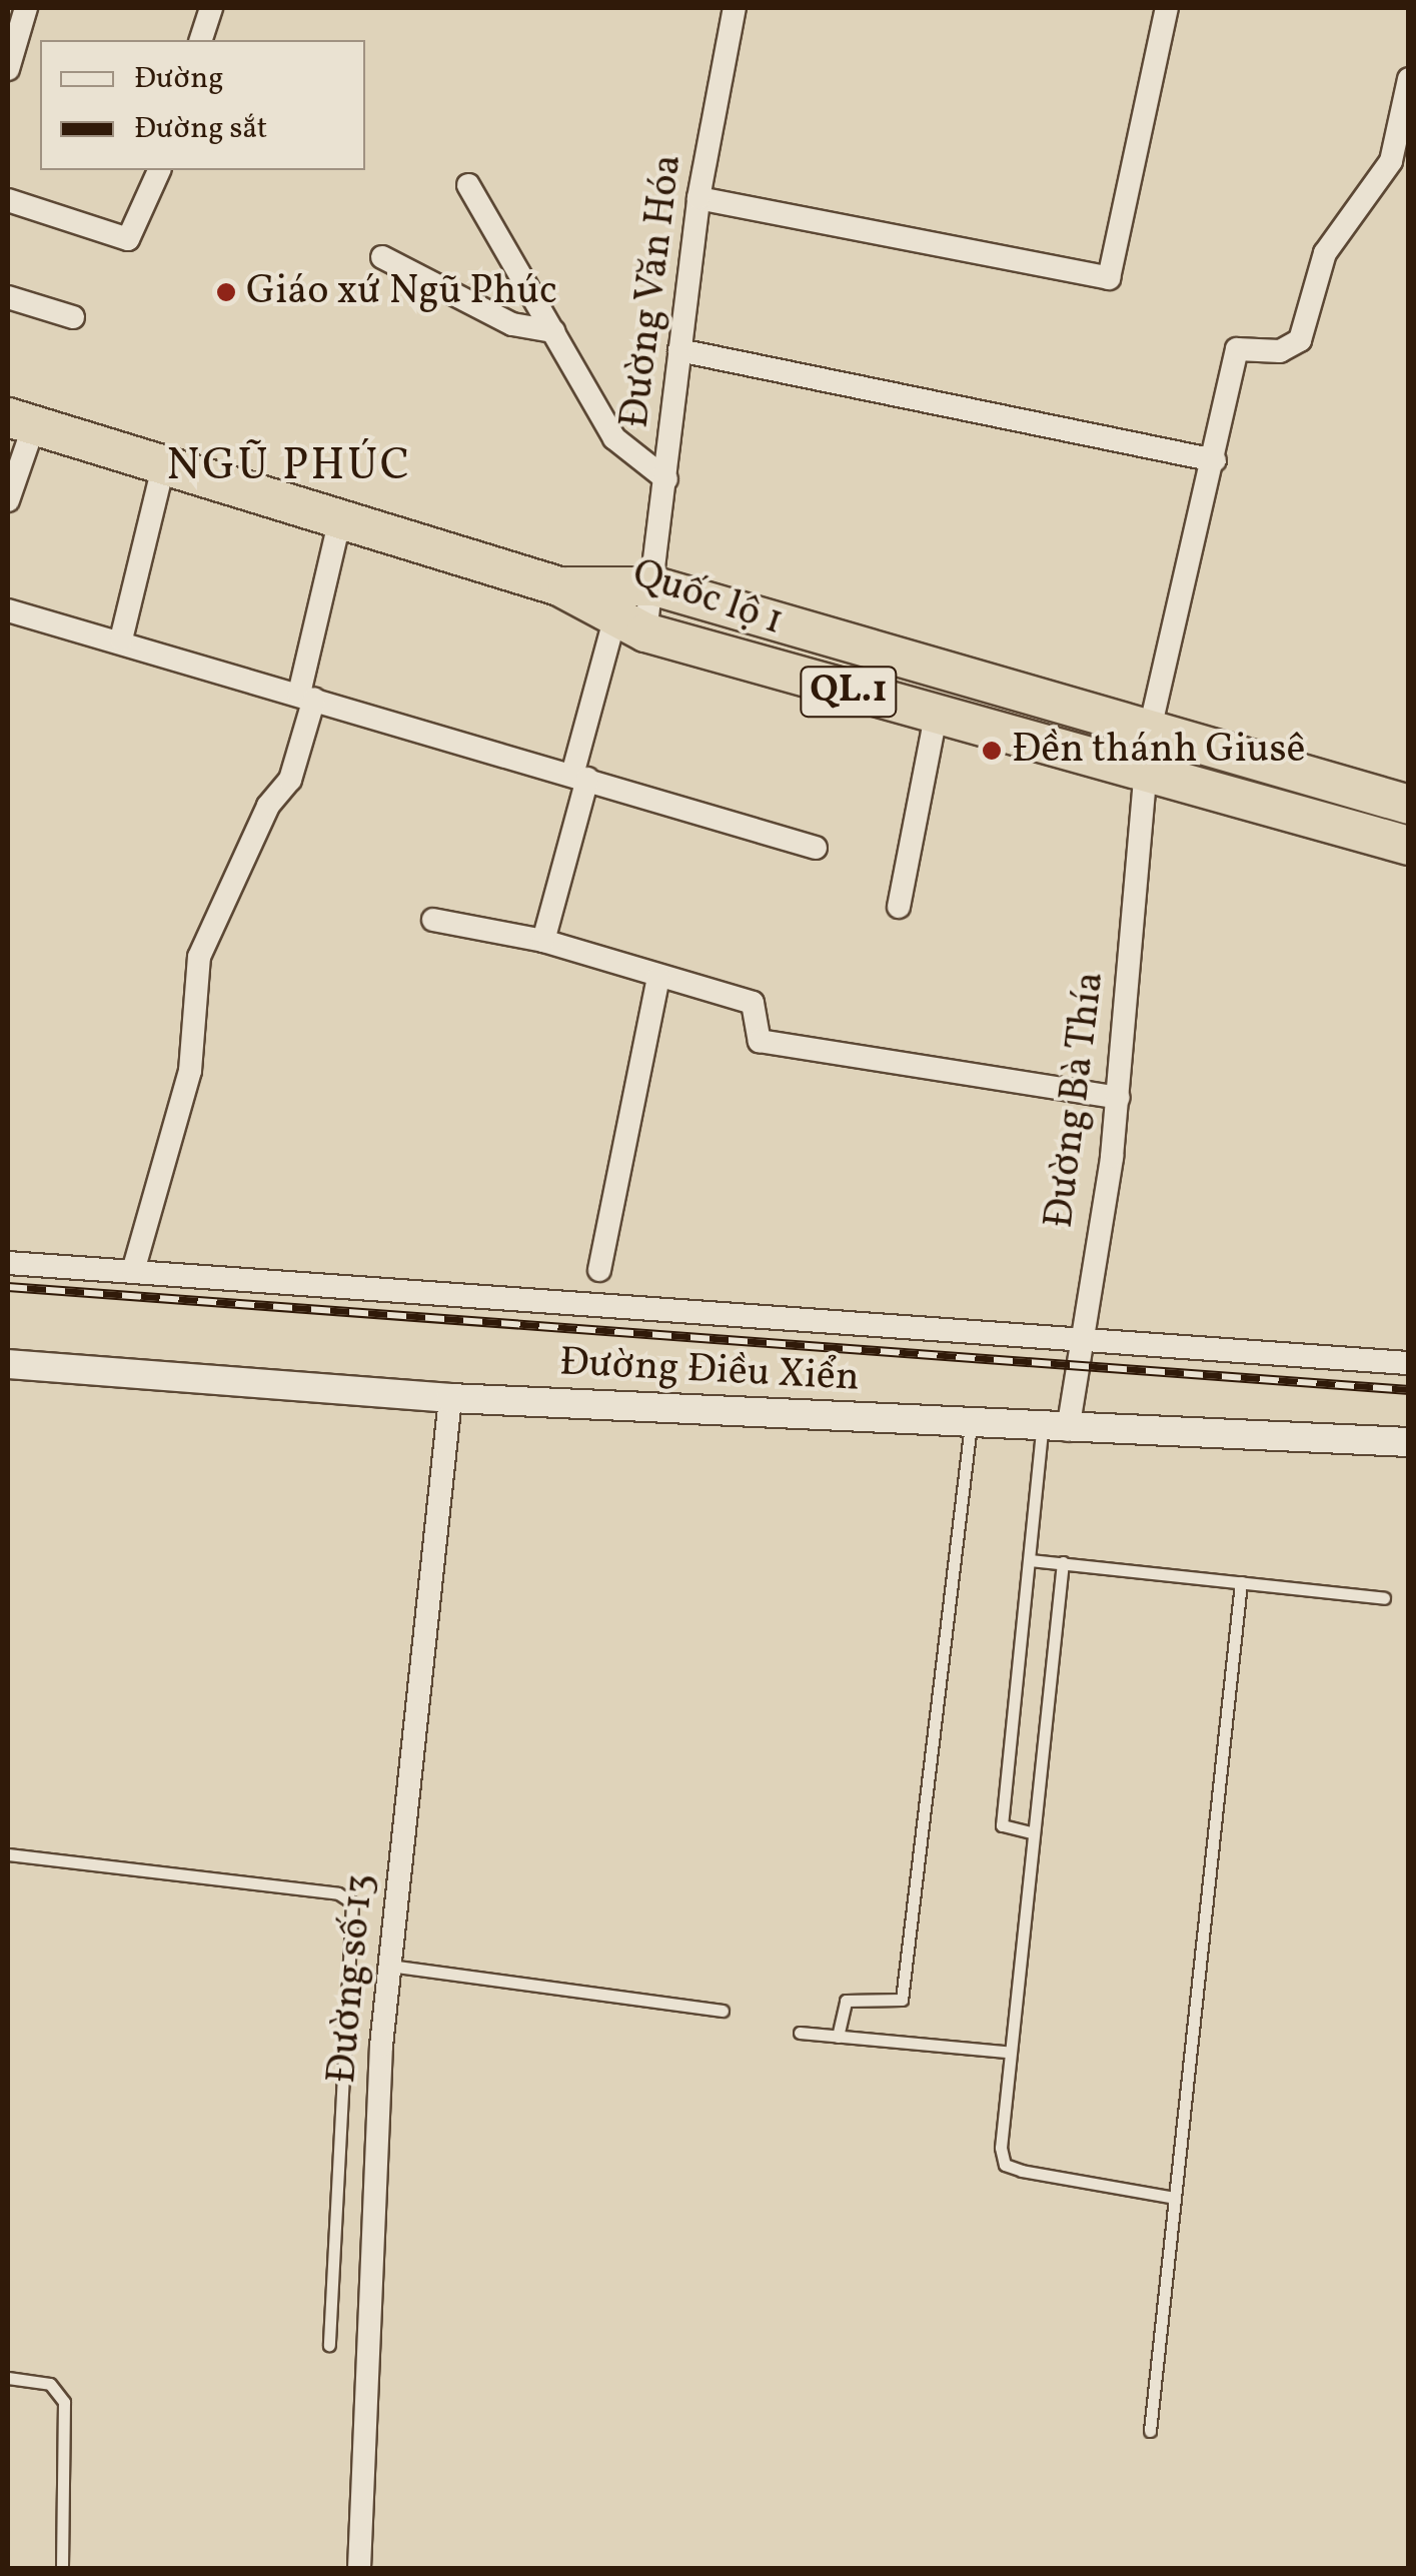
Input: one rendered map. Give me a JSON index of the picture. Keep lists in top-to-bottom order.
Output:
{
  "streets": {
    "highway": ["Quốc lộ 1", "QL.1"],
    "street": [
      "Đường Văn Hóa",
      "Đường Bà Thía",
      "Đường Điều Xiển",
      "Đường số 13"
    ]
  },
  "crossings": [
    ["Đường Văn Hóa", "Quốc lộ 1"],
    ["Quốc lộ 1", "Đường Bà Thía"],
    ["Đường Bà Thía", "Đường Điều Xiển"],
    ["Đường Điều Xiển", "Đường số 13"]
  ],
  "districts": ["NGŨ PHÚC"],
  "places": ["Giáo xứ Ngũ Phúc", "Đền thánh Giusê"],
  "legend": ["Đường", "Đường sắt"]
}
